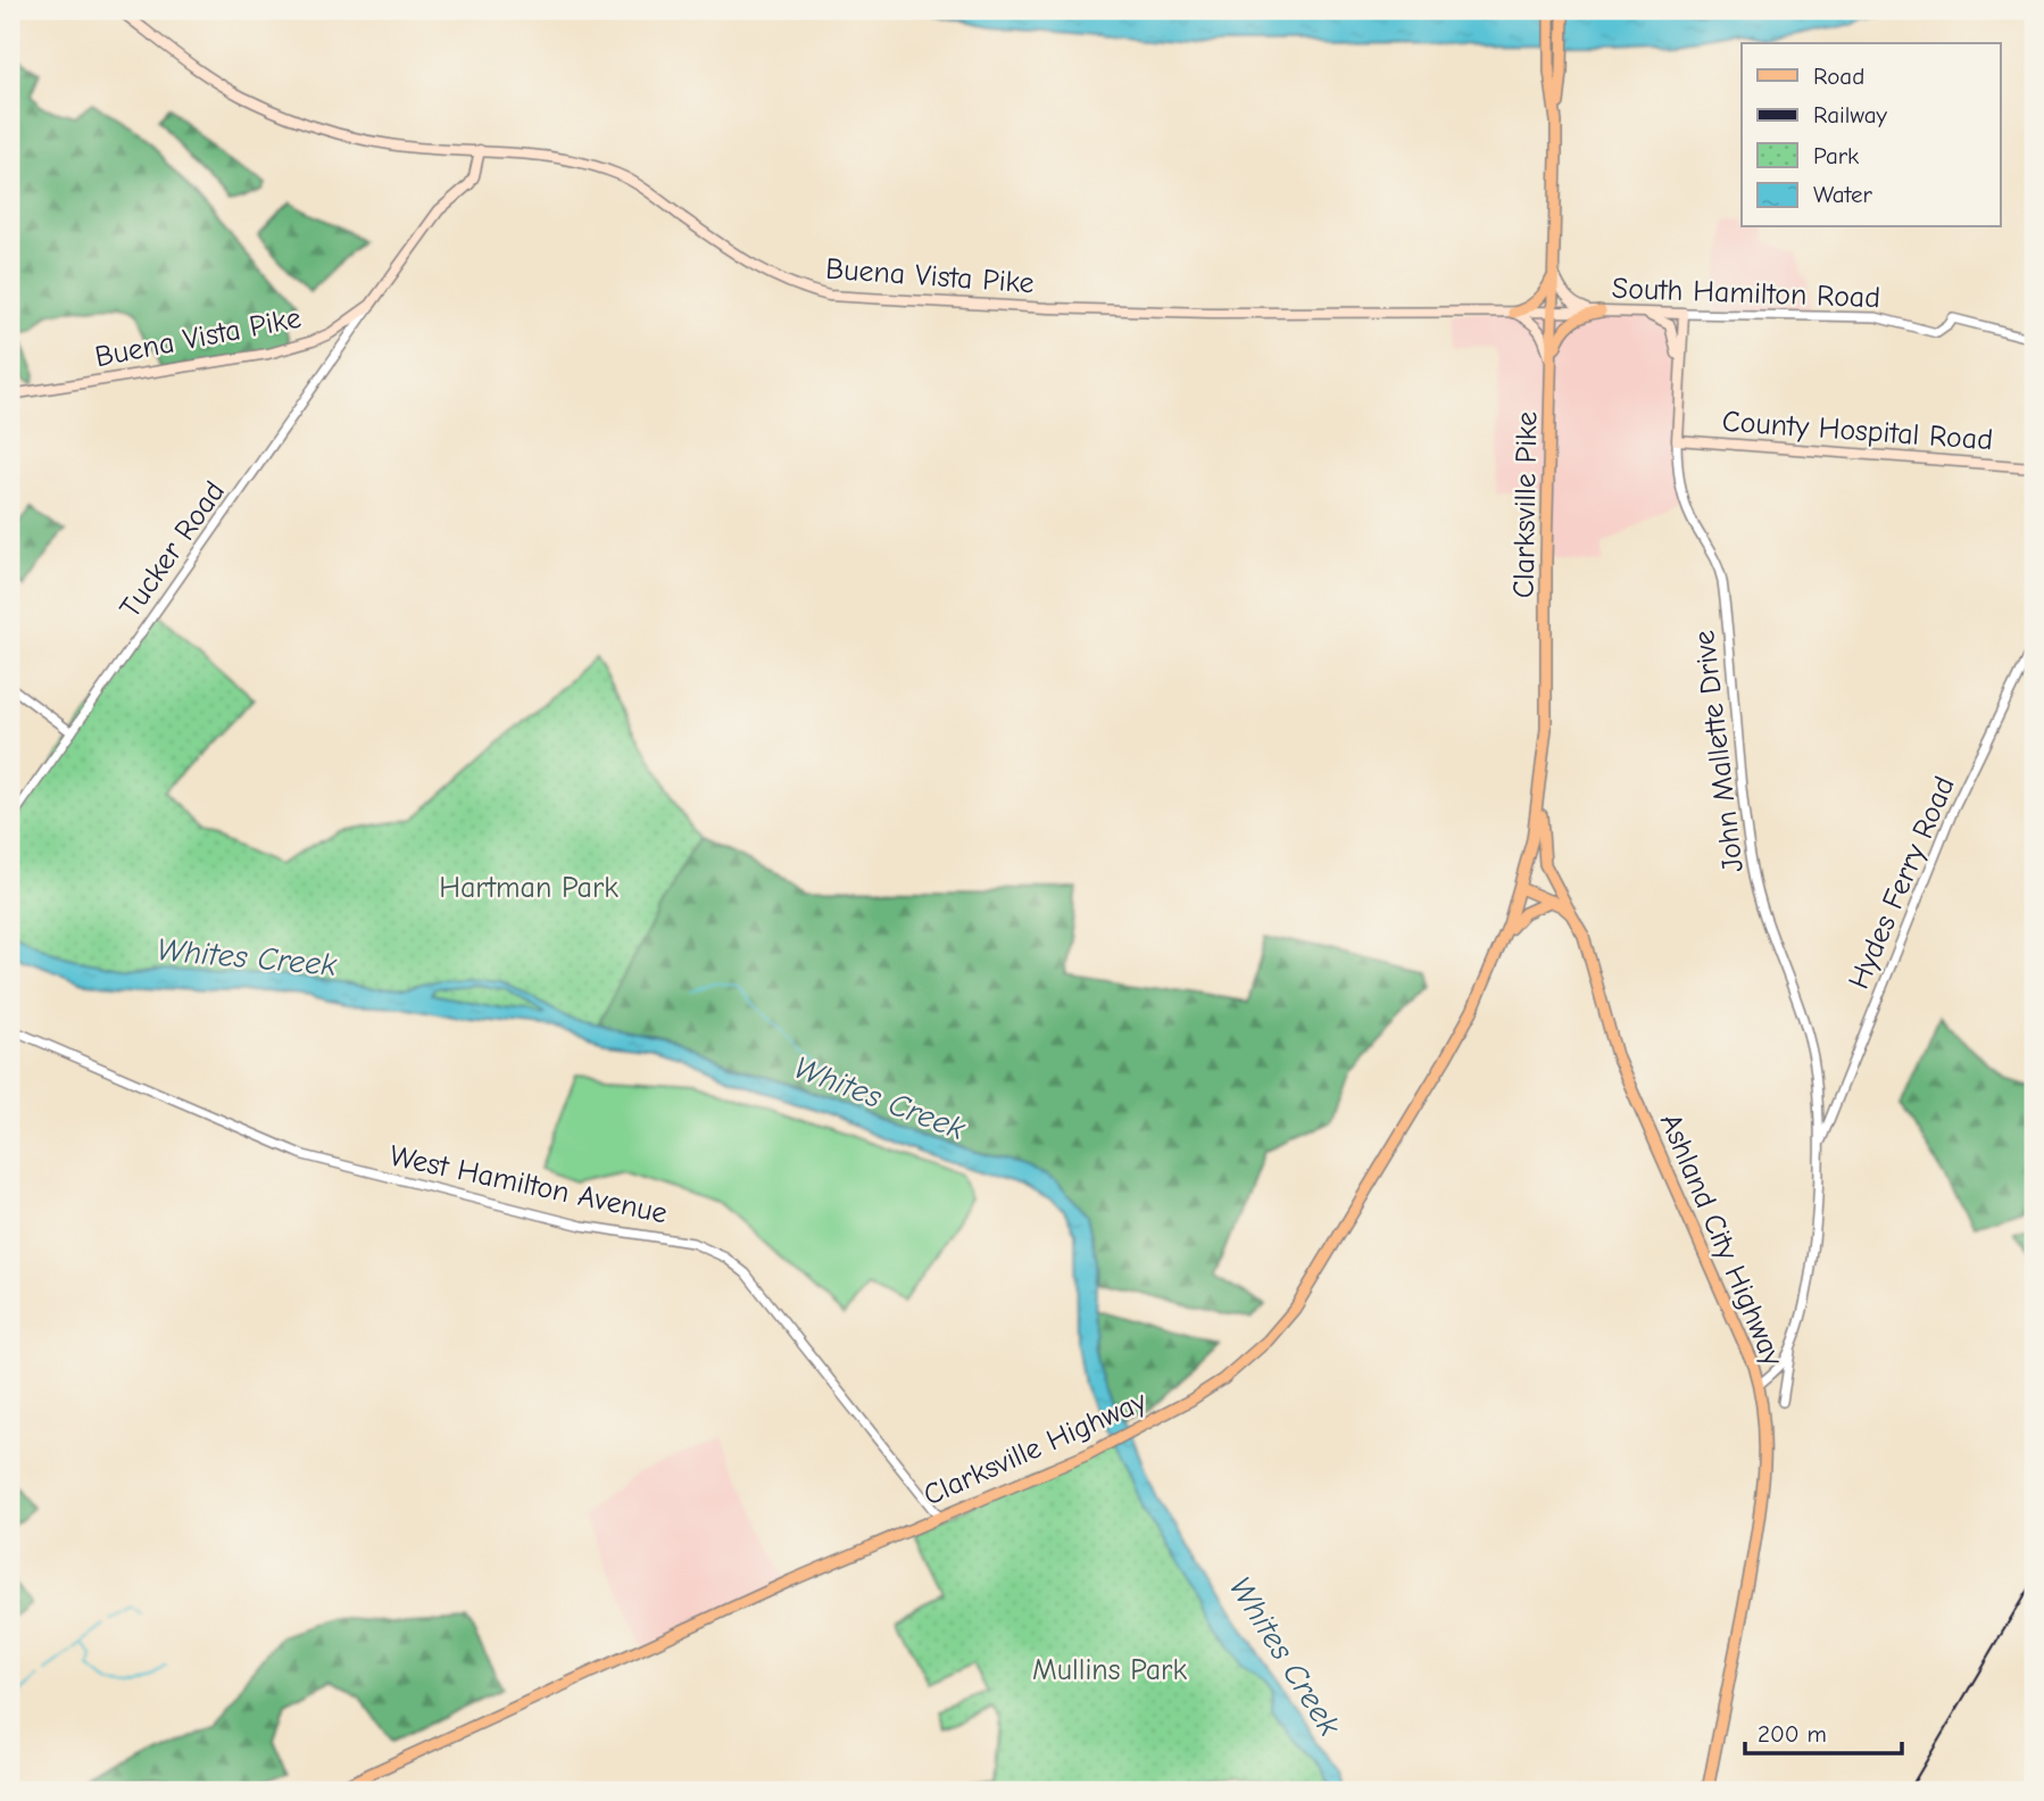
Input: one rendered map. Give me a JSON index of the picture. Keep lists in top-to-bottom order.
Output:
{
  "streets": {
    "main road": [
      "Buena Vista Pike",
      "South Hamilton Road",
      "County Hospital Road",
      "Clarksville Pike",
      "John Mallette Drive",
      "Ashland City Highway",
      "Clarksville Highway"
    ],
    "street": ["Tucker Road", "Hydes Ferry Road", "West Hamilton Avenue"]
  },
  "crossings": [
    ["Buena Vista Pike", "South Hamilton Road"],
    ["Buena Vista Pike", "Clarksville Pike"],
    ["Buena Vista Pike", "Tucker Road"],
    ["South Hamilton Road", "Clarksville Pike"],
    ["South Hamilton Road", "John Mallette Drive"],
    ["County Hospital Road", "John Mallette Drive"],
    ["Clarksville Pike", "Ashland City Highway"],
    ["Clarksville Pike", "Clarksville Highway"],
    ["John Mallette Drive", "Hydes Ferry Road"],
    ["West Hamilton Avenue", "Clarksville Highway"],
    ["Ashland City Highway", "Clarksville Highway"]
  ],
  "water": ["Whites Creek"],
  "parks": ["Hartman Park", "Mullins Park"],
  "legend": [
    "Road",
    "Railway",
    "Park",
    "Water"
  ],
  "scale_bar": "200 m"
}
